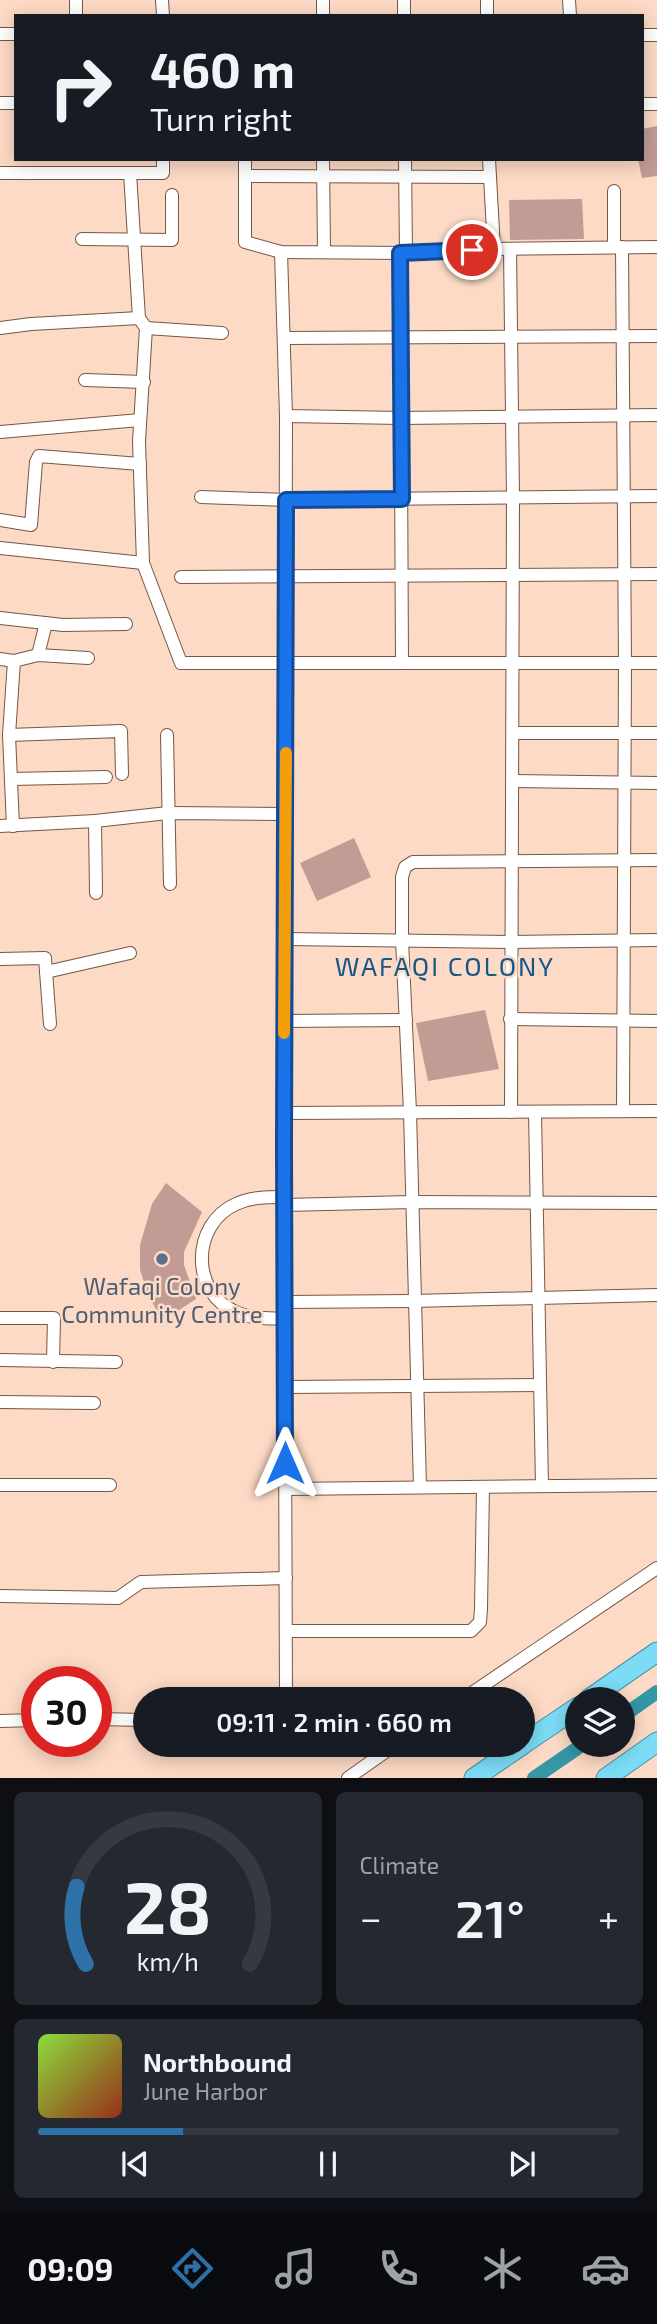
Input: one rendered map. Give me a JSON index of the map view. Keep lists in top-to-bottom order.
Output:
{
  "districts": ["WAFAQI COLONY"],
  "places": ["Wafaqi Colony Community Centre"],
  "page": {
    "turn": ["460 m", "Turn right"],
    "limit": "30",
    "trip": "09:11 · 2 min · 660 m",
    "tile": "Climate",
    "heat": ["−", "21°", "+"],
    "song": ["Northbound", "June Harbor"],
    "tabs": "09:09",
    "gauge": ["28", "km/h"]
  }
}
